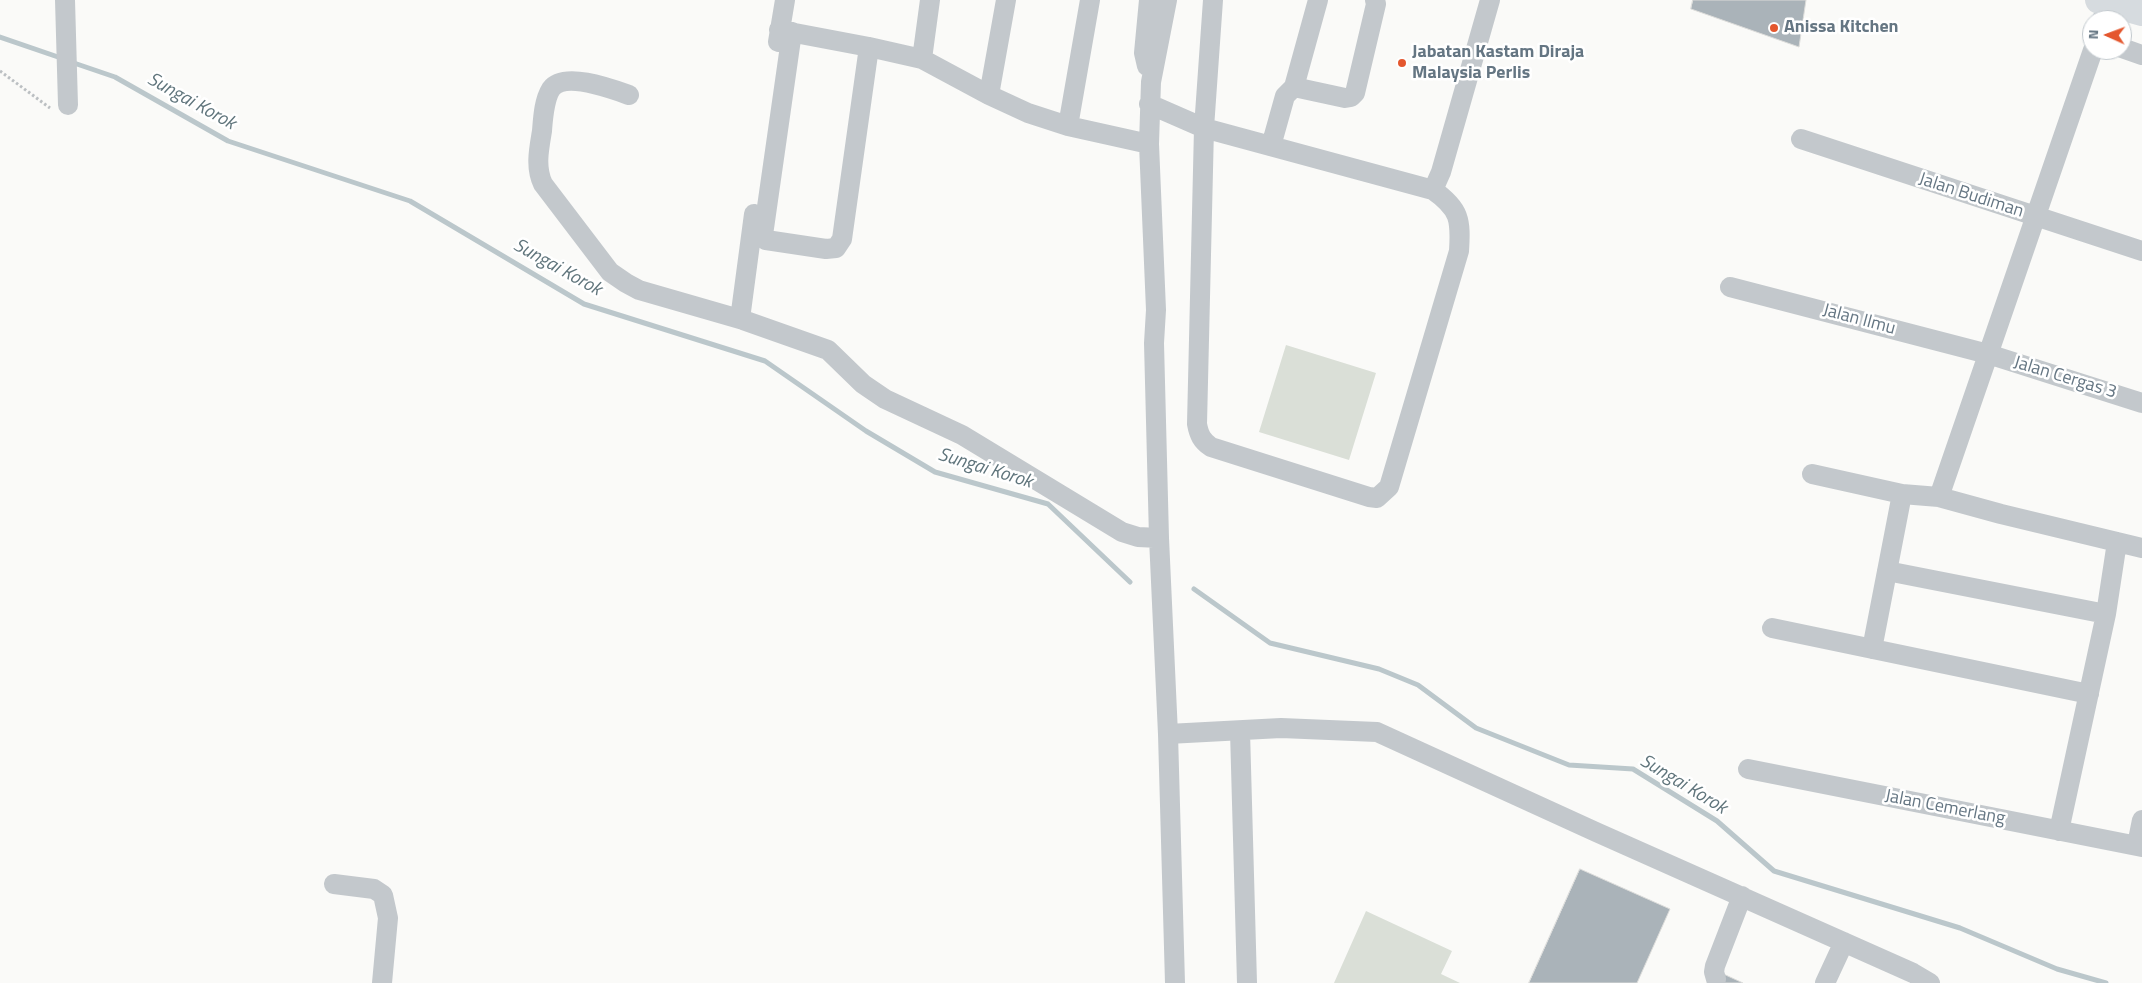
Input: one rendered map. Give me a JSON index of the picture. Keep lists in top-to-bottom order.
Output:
{
  "streets": {
    "street": [
      "Jalan Budiman",
      "Jalan Ilmu",
      "Jalan Cergas 3",
      "Jalan Cemerlang"
    ]
  },
  "crossings": [
    ["Jalan Ilmu", "Jalan Cergas 3"]
  ],
  "water": ["Sungai Korok"],
  "places": ["Anissa Kitchen", "Jabatan Kastam Diraja Malaysia Perlis"],
  "north": "left"
}
